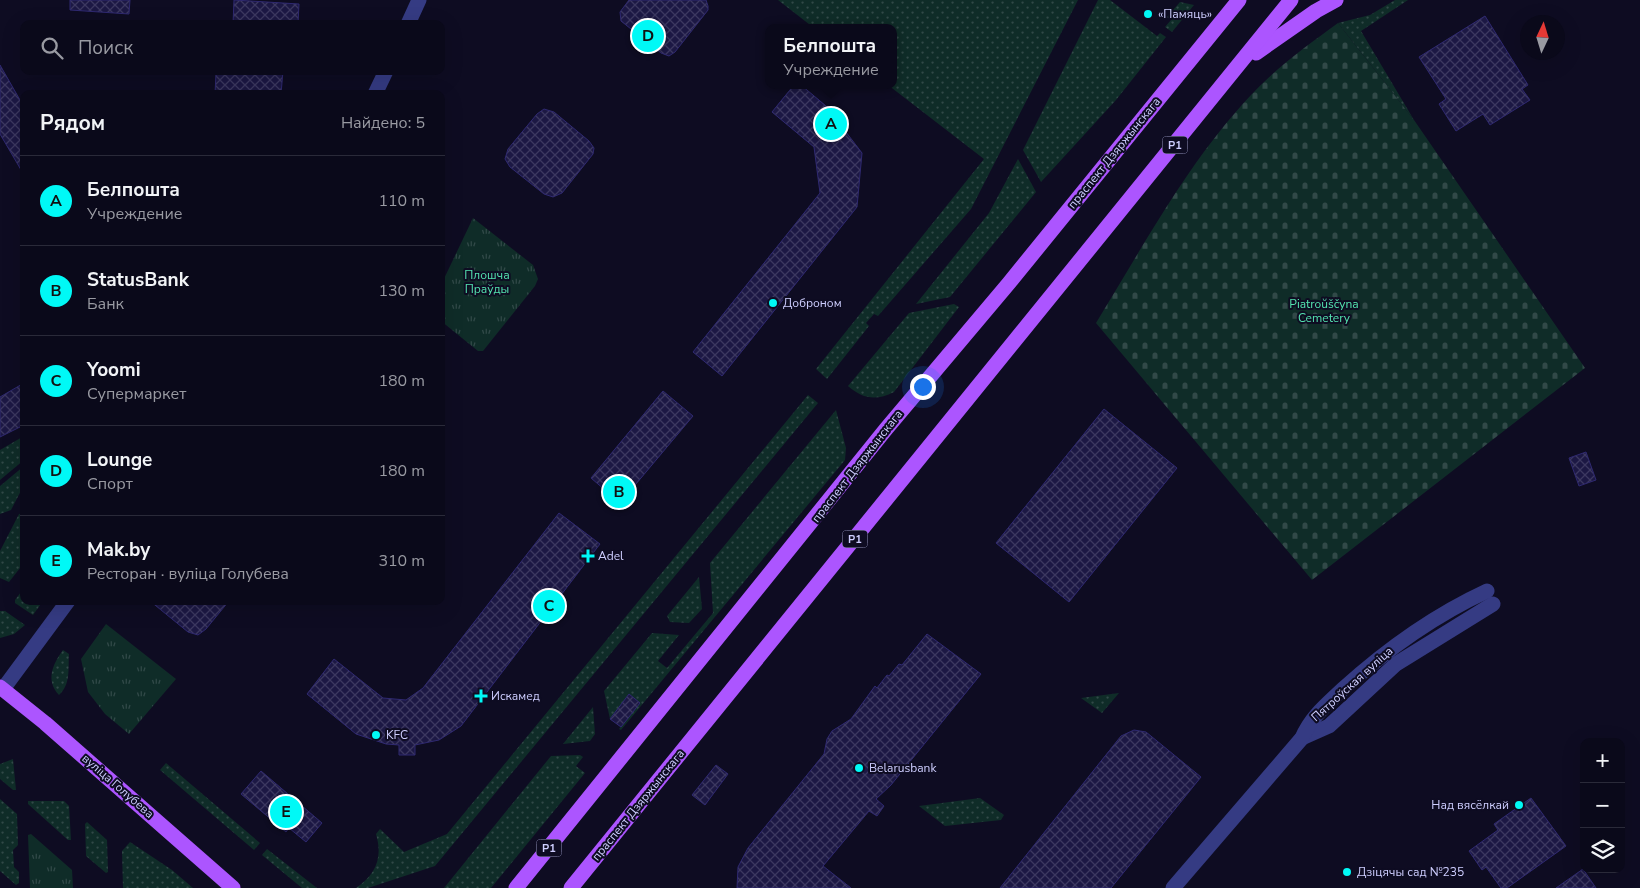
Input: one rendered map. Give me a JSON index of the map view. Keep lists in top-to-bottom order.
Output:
{
  "streets": {
    "main road": ["Р1", "праспект Дзяржынскага", "вуліца Голубева"],
    "street": ["Пятроўская вуліца"]
  },
  "crossings": [
    ["Р1", "праспект Дзяржынскага"]
  ],
  "parks": ["Плошча Праўды", "Piatroŭščyna Cemetery"],
  "places": {
    "other": [
      "«Памяць»",
      "Доброном",
      "KFC",
      "Belarusbank",
      "Над вясёлкай",
      "Дзіцячы сад №235"
    ],
    "health": ["Adel", "Искамед"]
  },
  "north": "top",
  "page": {
    "pins": [
      "D",
      "A",
      "B",
      "C",
      "E"
    ],
    "search": "Поиск",
    "popup": ["Белпошта", "Учреждение"],
    "heading": ["Рядом", "Найдено: 5"],
    "list": [
      {
        "mark": "A",
        "name": "Белпошта",
        "note": "Учреждение",
        "value": "110 m"
      },
      {
        "mark": "B",
        "name": "StatusBank",
        "note": "Банк",
        "value": "130 m"
      },
      {
        "mark": "C",
        "name": "Yoomi",
        "note": "Супермаркет",
        "value": "180 m"
      },
      {
        "mark": "D",
        "name": "Lounge",
        "note": "Спорт",
        "value": "180 m"
      },
      {
        "mark": "E",
        "name": "Mak.by",
        "note": "Ресторан · вуліца Голубева",
        "value": "310 m"
      }
    ],
    "map_buttons": ["+", "−"]
  }
}
